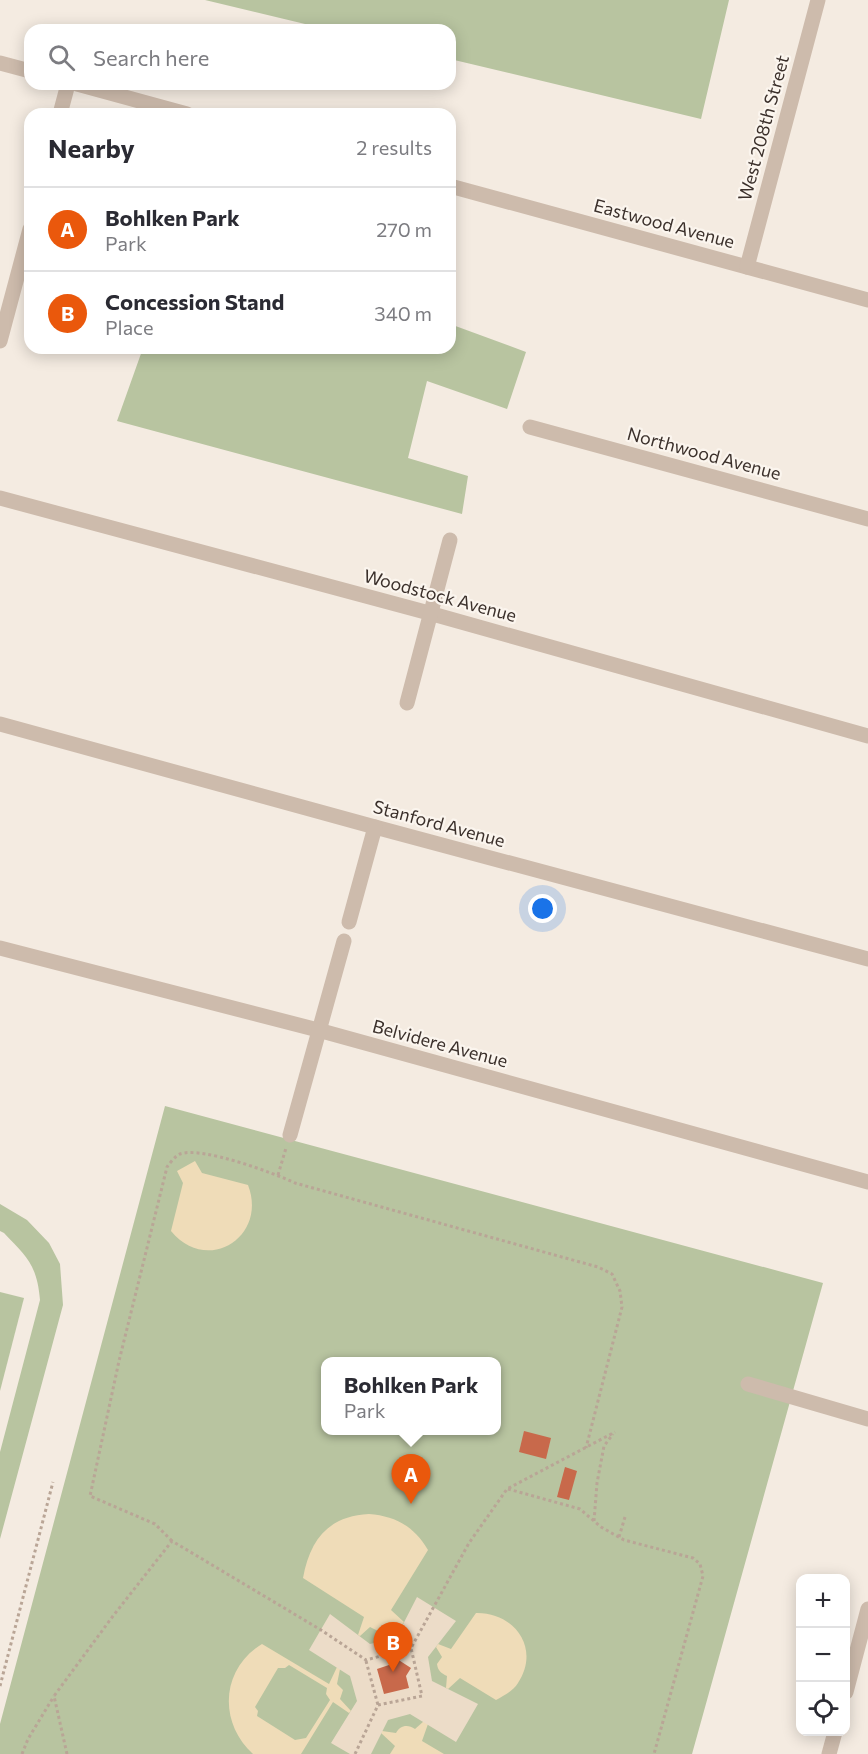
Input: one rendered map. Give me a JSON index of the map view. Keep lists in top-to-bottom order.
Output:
{
  "streets": {
    "street": [
      "West 208th Street",
      "Eastwood Avenue",
      "Northwood Avenue",
      "Woodstock Avenue",
      "Stanford Avenue",
      "Belvidere Avenue"
    ]
  },
  "crossings": [
    ["West 208th Street", "Eastwood Avenue"]
  ],
  "page": {
    "search": "Search here",
    "heading": ["Nearby", "2 results"],
    "list": [
      {
        "mark": "A",
        "name": "Bohlken Park",
        "note": "Park",
        "value": "270 m"
      },
      {
        "mark": "B",
        "name": "Concession Stand",
        "note": "Place",
        "value": "340 m"
      }
    ],
    "popup": ["Bohlken Park", "Park"],
    "pins": ["A", "B"],
    "map_buttons": ["+", "−"]
  }
}
